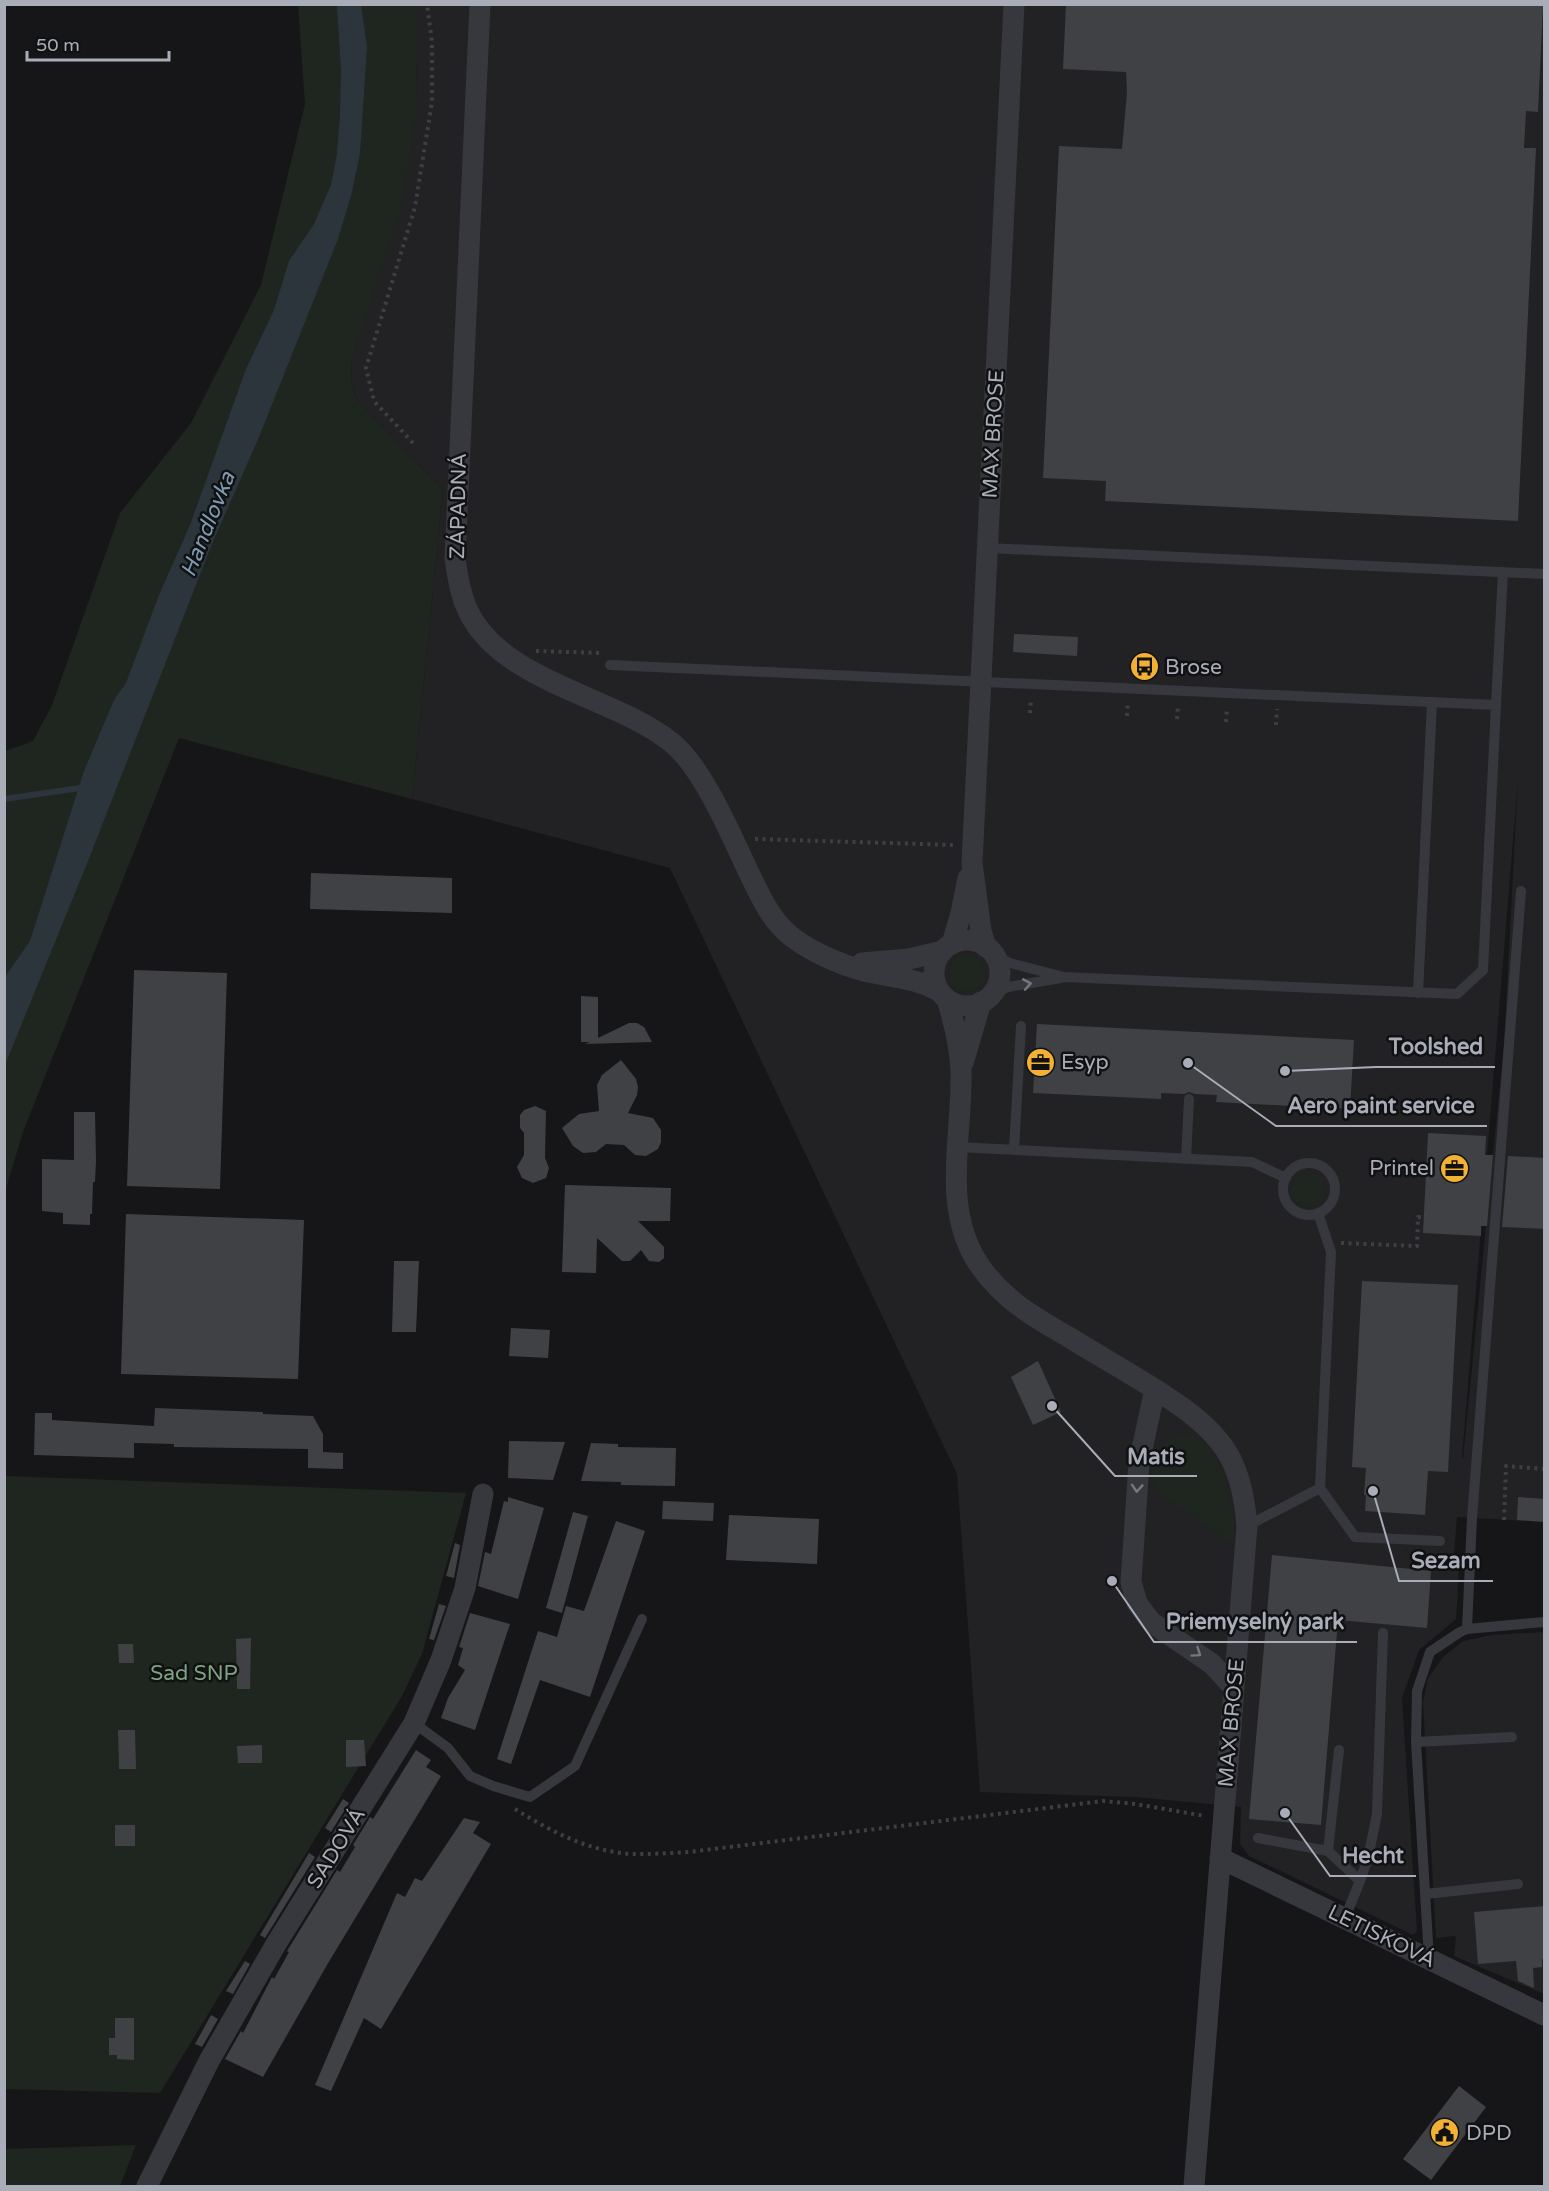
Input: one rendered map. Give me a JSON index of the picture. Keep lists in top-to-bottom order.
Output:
{
  "streets": {
    "street": [
      "MAX BROSE",
      "ZÁPADNÁ",
      "SADOVÁ",
      "LETISKOVÁ"
    ]
  },
  "crossings": [
    ["MAX BROSE", "ZÁPADNÁ"],
    ["MAX BROSE", "LETISKOVÁ"]
  ],
  "water": ["Handlovka"],
  "parks": ["Sad SNP"],
  "places": {
    "bus stop": ["Brose"],
    "office": ["Esyp", "Printel"],
    "other": [
      "Aero paint service",
      "Toolshed",
      "Matis",
      "Sezam",
      "Priemyselný park",
      "Hecht"
    ],
    "public building": ["DPD"]
  },
  "scale_bar": "50 m"
}
